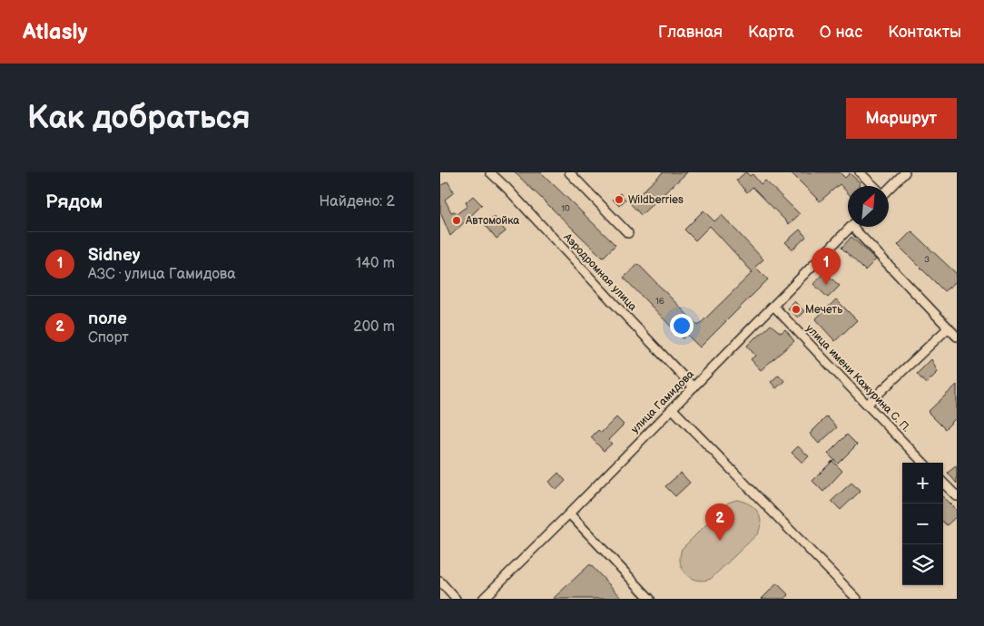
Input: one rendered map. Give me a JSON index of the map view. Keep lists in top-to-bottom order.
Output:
{
  "streets": {
    "street": ["Аэродромная улица", "улица имени Кажурина С. П.", "улица Гамидова"]
  },
  "crossings": [
    ["Аэродромная улица", "улица Гамидова"],
    ["улица имени Кажурина С. П.", "улица Гамидова"]
  ],
  "places": ["Wildberries", "Автомойка", "Мечеть"],
  "house_numbers": ["10", "3", "16"],
  "north": "top right",
  "page": {
    "header": "Atlasly",
    "nav": [
      "Главная",
      "Карта",
      "О нас",
      "Контакты"
    ],
    "buttons": "Маршрут",
    "title": "Как добраться",
    "heading": ["Рядом", "Найдено: 2"],
    "list": [
      {
        "mark": "1",
        "name": "Sidney",
        "note": "АЗС · улица Гамидова",
        "value": "140 m"
      },
      {
        "mark": "2",
        "name": "поле",
        "note": "Спорт",
        "value": "200 m"
      }
    ],
    "pins": ["1", "2"],
    "map_buttons": ["+", "−"]
  }
}
